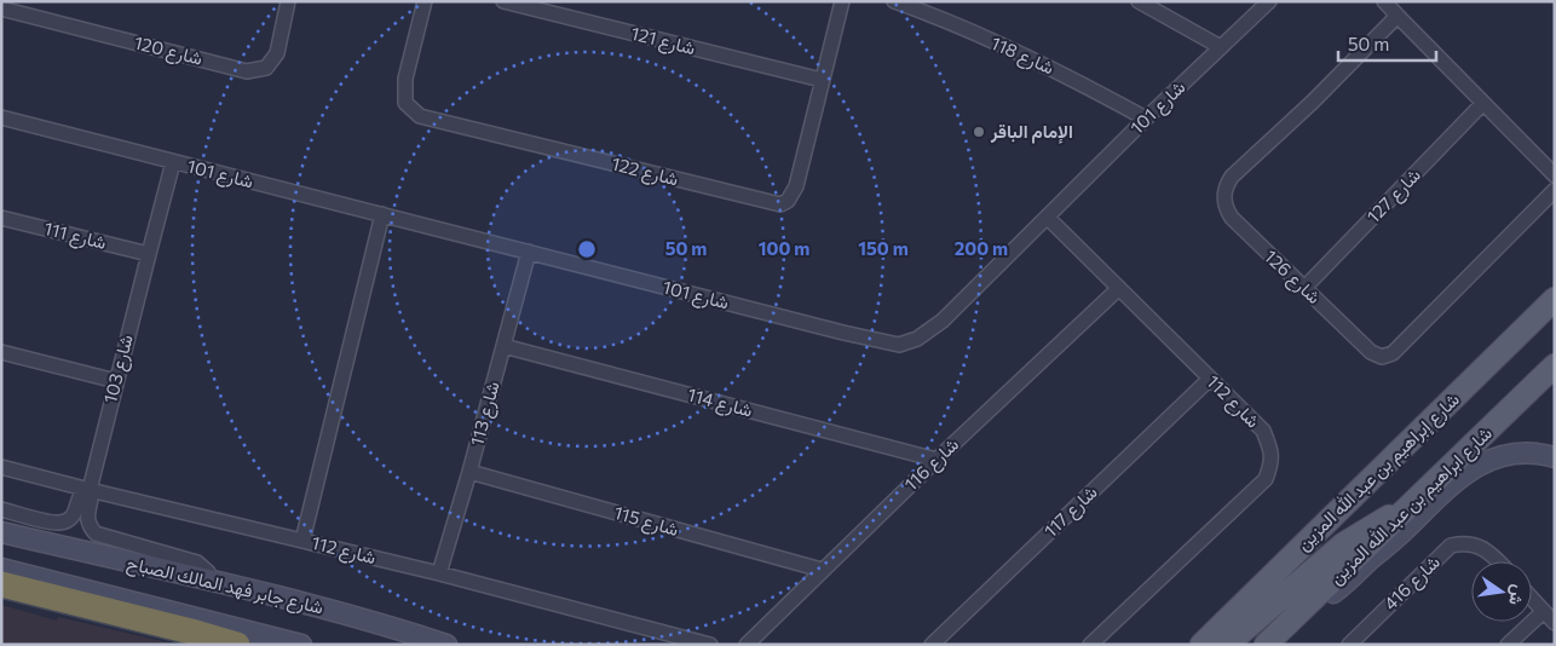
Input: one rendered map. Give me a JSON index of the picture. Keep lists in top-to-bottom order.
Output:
{
  "streets": {
    "main road": ["شارع إبراهيم بن عبد الله المزين", "شارع ابراهيم بن عبد الله المزين"],
    "street": [
      "شارع 121",
      "شارع 120",
      "شارع 118",
      "شارع 101",
      "شارع 122",
      "شارع 127",
      "شارع 111",
      "شارع 126",
      "شارع 103",
      "شارع 112",
      "شارع 114",
      "شارع 113",
      "شارع 116",
      "شارع 117",
      "شارع 115",
      "شارع 416",
      "شارع جابر فهد المالك الصباح"
    ]
  },
  "crossings": [
    ["شارع 121", "شارع 122"],
    ["شارع 118", "شارع 101"],
    ["شارع 101", "شارع 103"],
    ["شارع 101", "شارع 112"],
    ["شارع 101", "شارع 113"],
    ["شارع 127", "شارع 126"],
    ["شارع 111", "شارع 103"],
    ["شارع 112", "شارع 113"],
    ["شارع 112", "شارع 116"],
    ["شارع 112", "شارع 117"],
    ["شارع 114", "شارع 113"],
    ["شارع 114", "شارع 116"],
    ["شارع 113", "شارع 115"],
    ["شارع 116", "شارع 115"]
  ],
  "places": ["الإمام الباقر"],
  "scale_bar": "50 m",
  "north": "right",
  "rings": [
    "50 m",
    "100 m",
    "150 m",
    "200 m"
  ]
}
